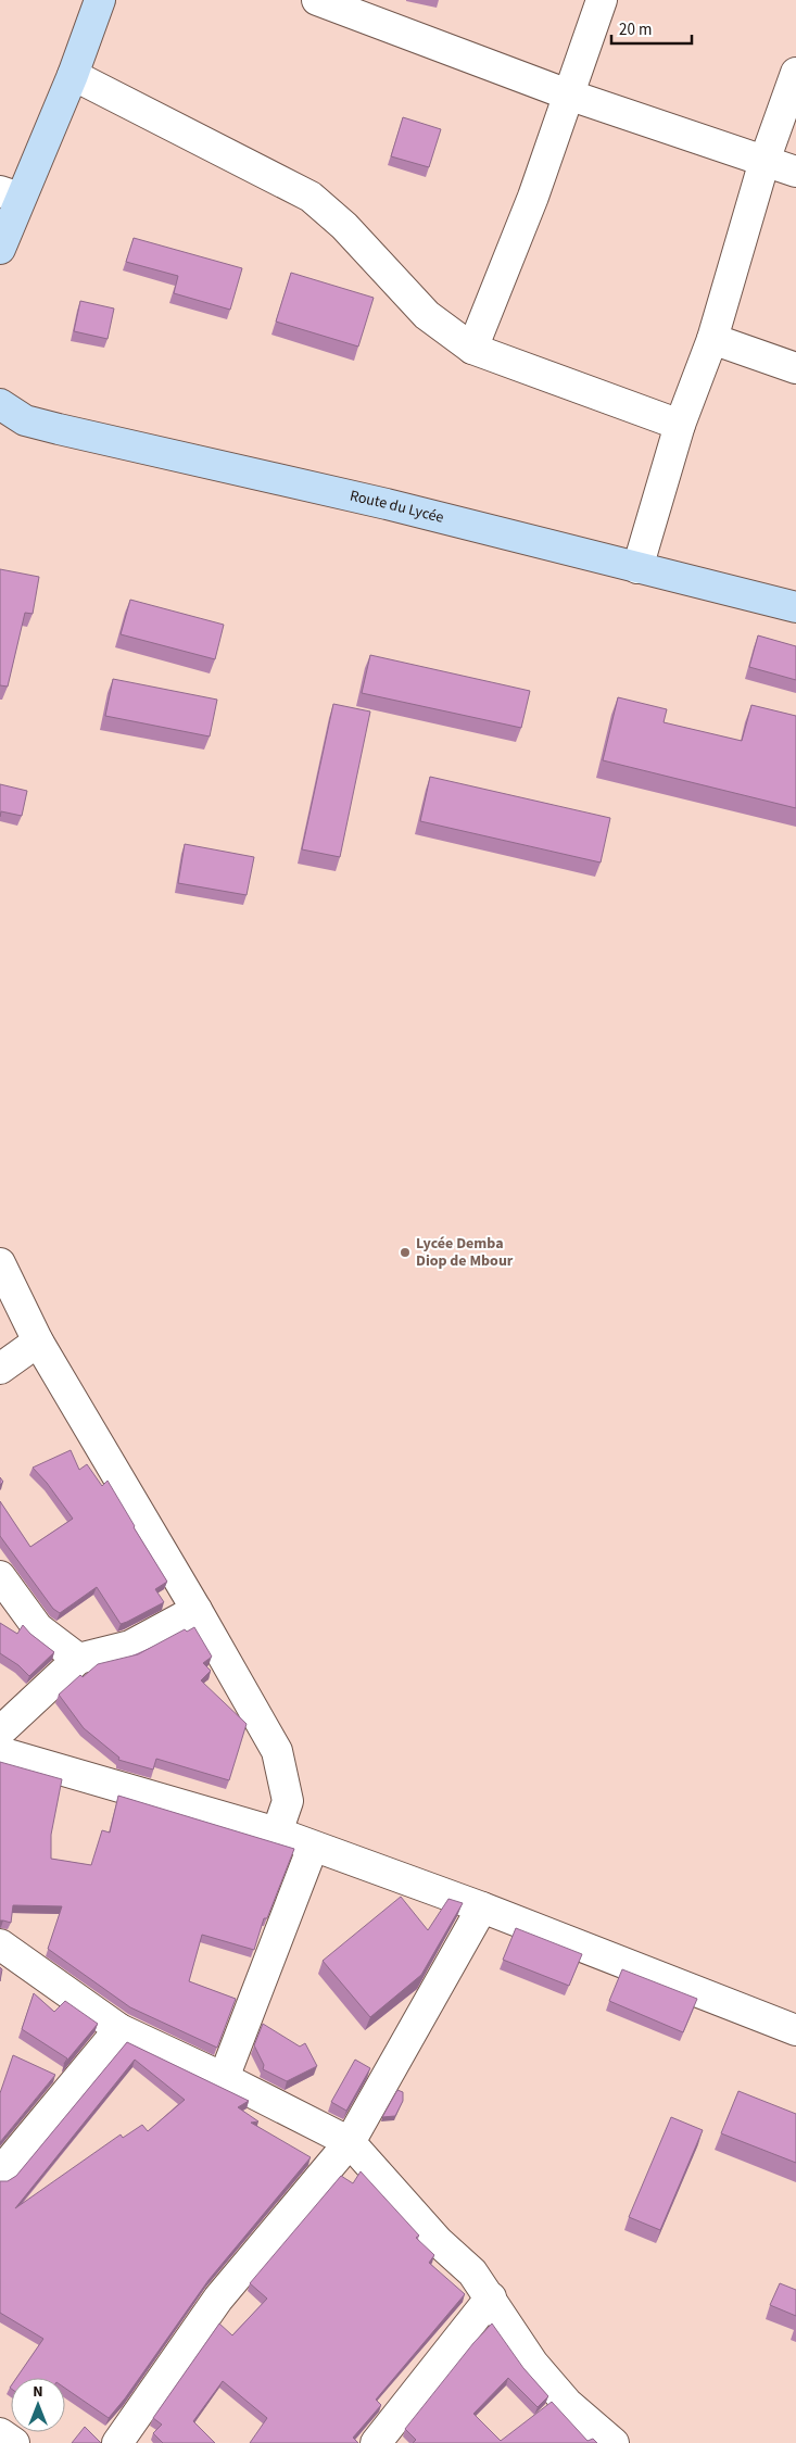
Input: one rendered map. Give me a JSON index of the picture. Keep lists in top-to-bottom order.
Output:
{
  "streets": {
    "main road": ["Route du Lycée"]
  },
  "places": ["Lycée Demba Diop de Mbour"],
  "scale_bar": "20 m",
  "north": "top"
}
